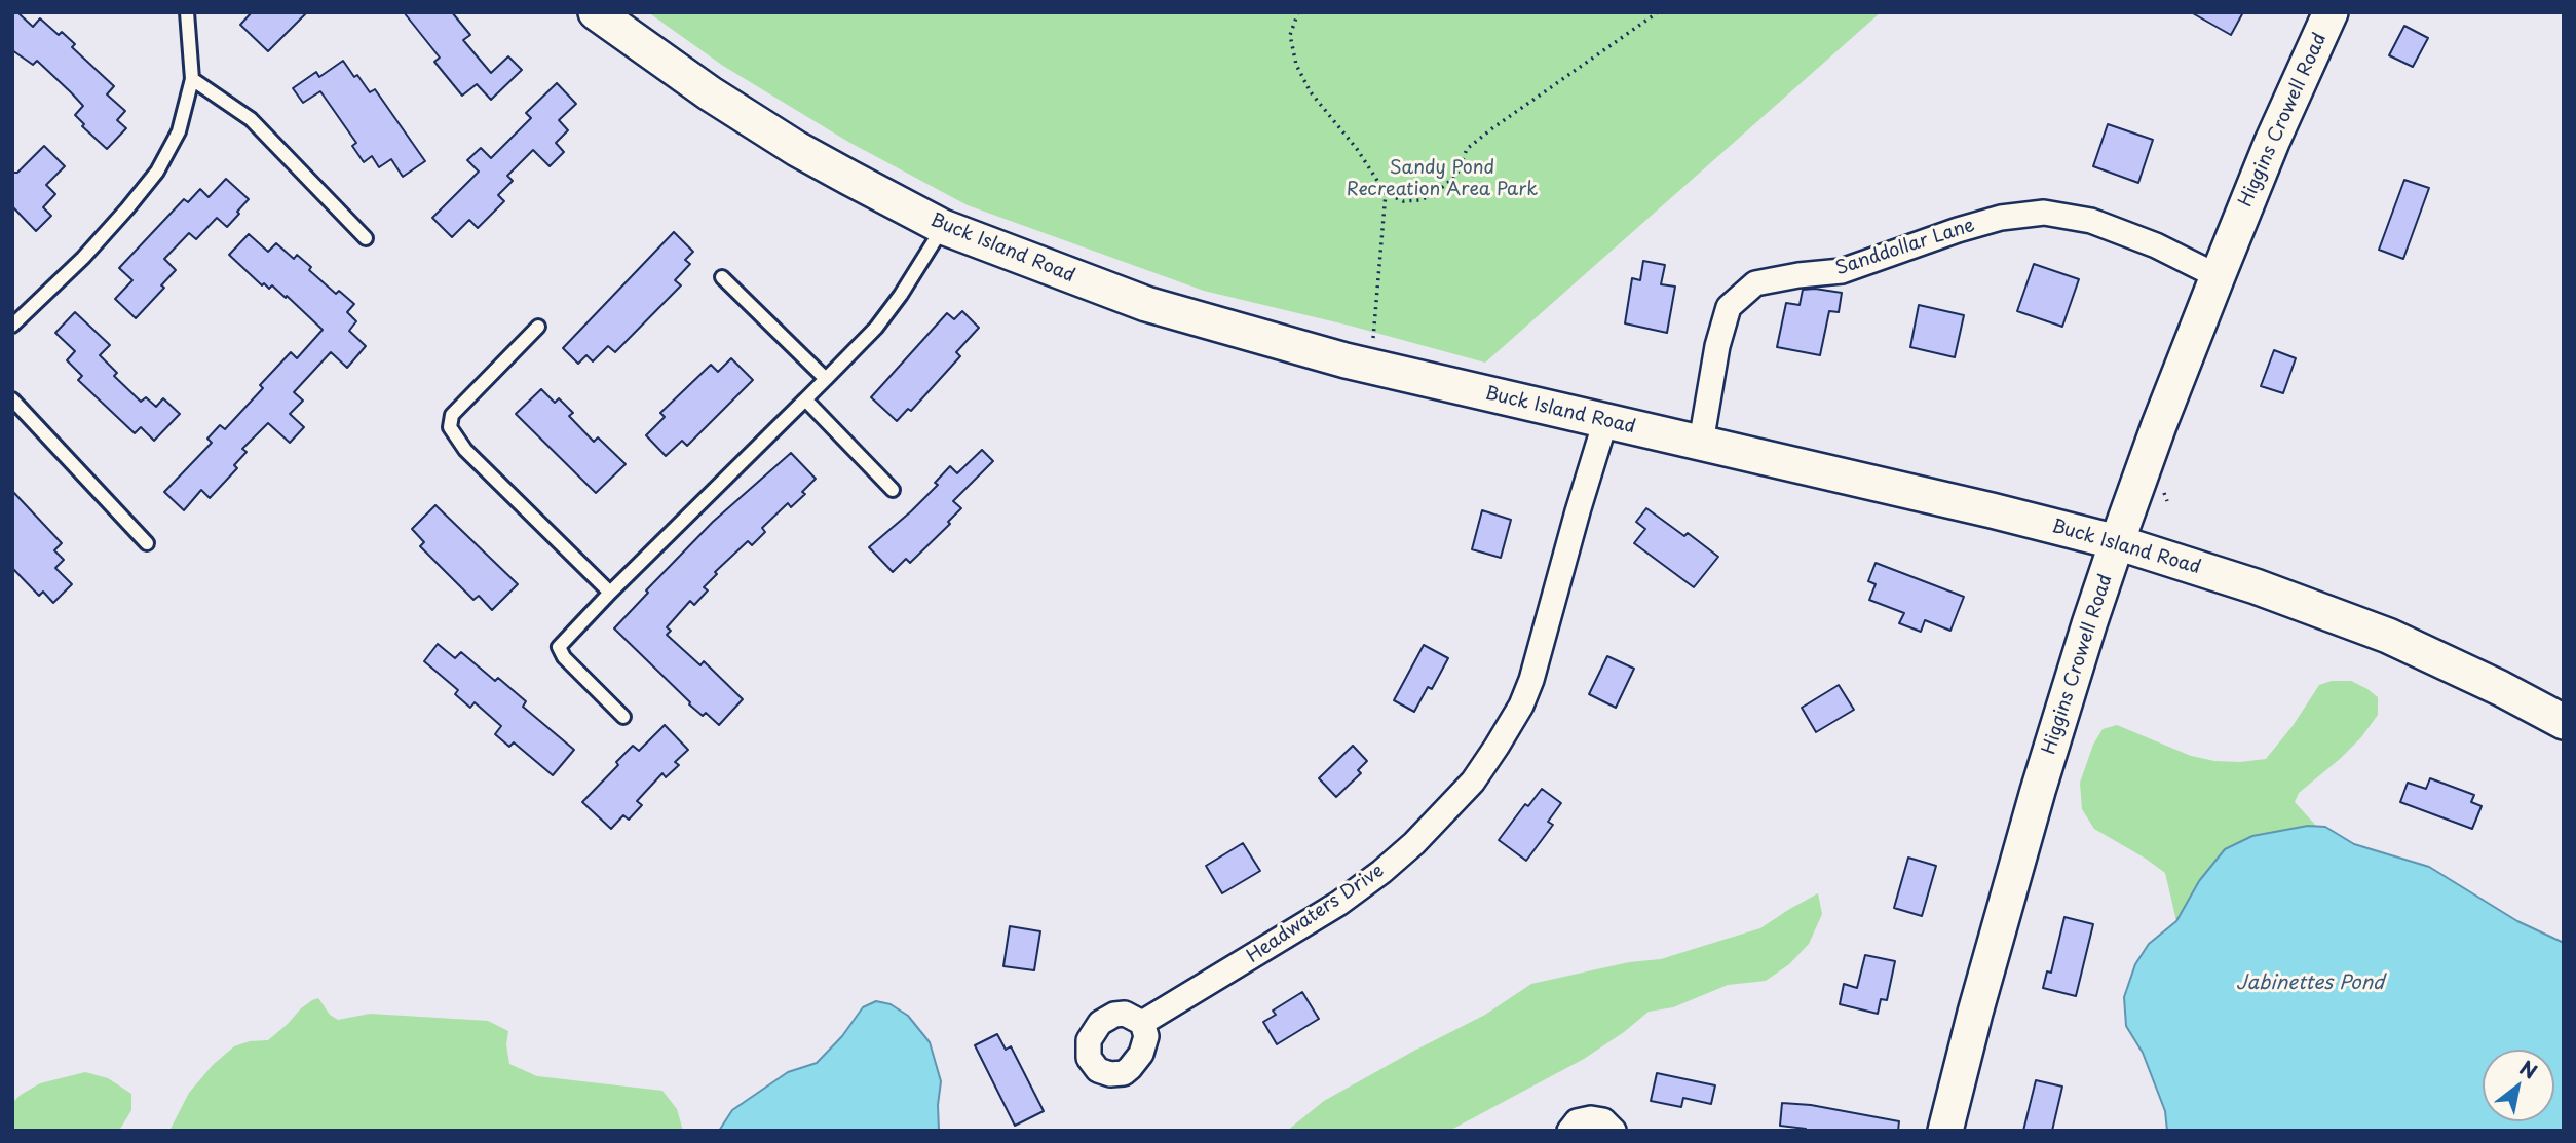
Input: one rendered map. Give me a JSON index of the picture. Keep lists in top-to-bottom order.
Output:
{
  "streets": {
    "main road": ["Higgins Crowell Road", "Buck Island Road"],
    "street": ["Sanddollar Lane", "Headwaters Drive"]
  },
  "crossings": [
    ["Higgins Crowell Road", "Sanddollar Lane"],
    ["Higgins Crowell Road", "Buck Island Road"],
    ["Sanddollar Lane", "Buck Island Road"],
    ["Buck Island Road", "Headwaters Drive"]
  ],
  "water": ["Jabinettes Pond"],
  "parks": ["Sandy Pond Recreation Area Park"],
  "north": "top right"
}
